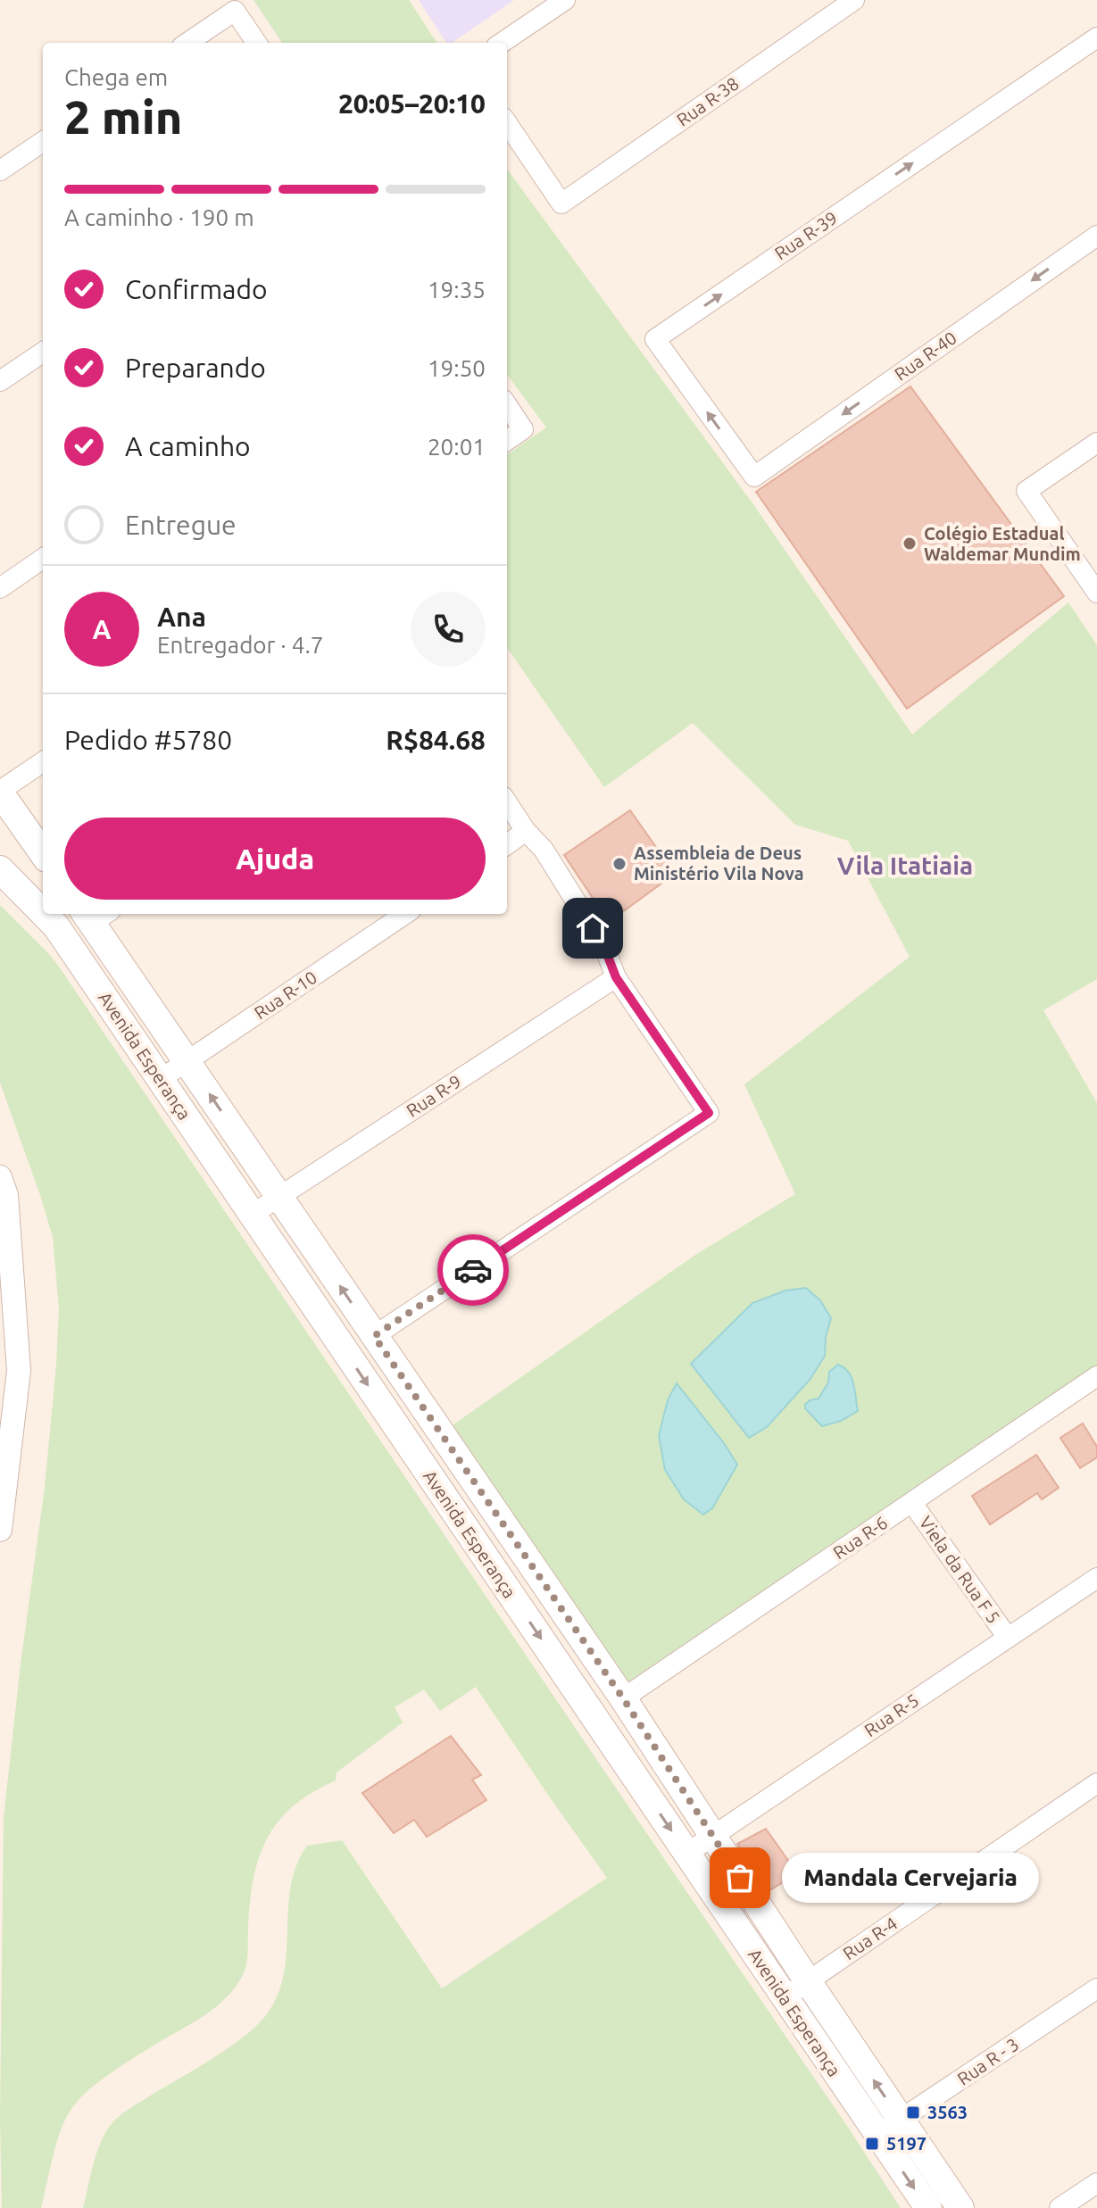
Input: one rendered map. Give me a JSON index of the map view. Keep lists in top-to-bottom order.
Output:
{
  "streets": {
    "main road": ["Avenida Esperança"],
    "street": [
      "Rua R-38",
      "Rua R-39",
      "Rua R-40",
      "Rua R-10",
      "Rua R-9",
      "Rua R-6",
      "Viela da Rua F 5",
      "Rua R-5",
      "Rua R-4",
      "Rua R - 3"
    ]
  },
  "crossings": [
    ["Rua R-39", "Rua R-40"],
    ["Rua R-10", "Avenida Esperança"],
    ["Avenida Esperança", "Rua R-9"],
    ["Avenida Esperança", "Rua R-6"],
    ["Avenida Esperança", "Rua R-5"],
    ["Avenida Esperança", "Rua R-4"],
    ["Avenida Esperança", "Rua R - 3"],
    ["Rua R-6", "Viela da Rua F 5"],
    ["Viela da Rua F 5", "Rua R-5"]
  ],
  "one_way": ["Rua R-40"],
  "districts": ["Vila Itatiaia"],
  "places": {
    "other": ["Colégio Estadual Waldemar Mundim", "Assembleia de Deus Ministério Vila Nova", "Mandala Cervejaria"],
    "transit": ["3563", "5197"]
  },
  "page": {
    "heading": ["2 min", "Chega em", "20:05–20:10"],
    "panel": [
      "Ana",
      "Entregador · 4.7",
      "Pedido #5780",
      "R$84.68"
    ],
    "bar": "A caminho · 190 m",
    "list": [
      ["Confirmado", "19:35"],
      ["Preparando", "19:50"],
      ["A caminho", "20:01"],
      "Entregue"
    ],
    "round": "A",
    "buttons": "Ajuda",
    "bubble": "Mandala Cervejaria"
  }
}
